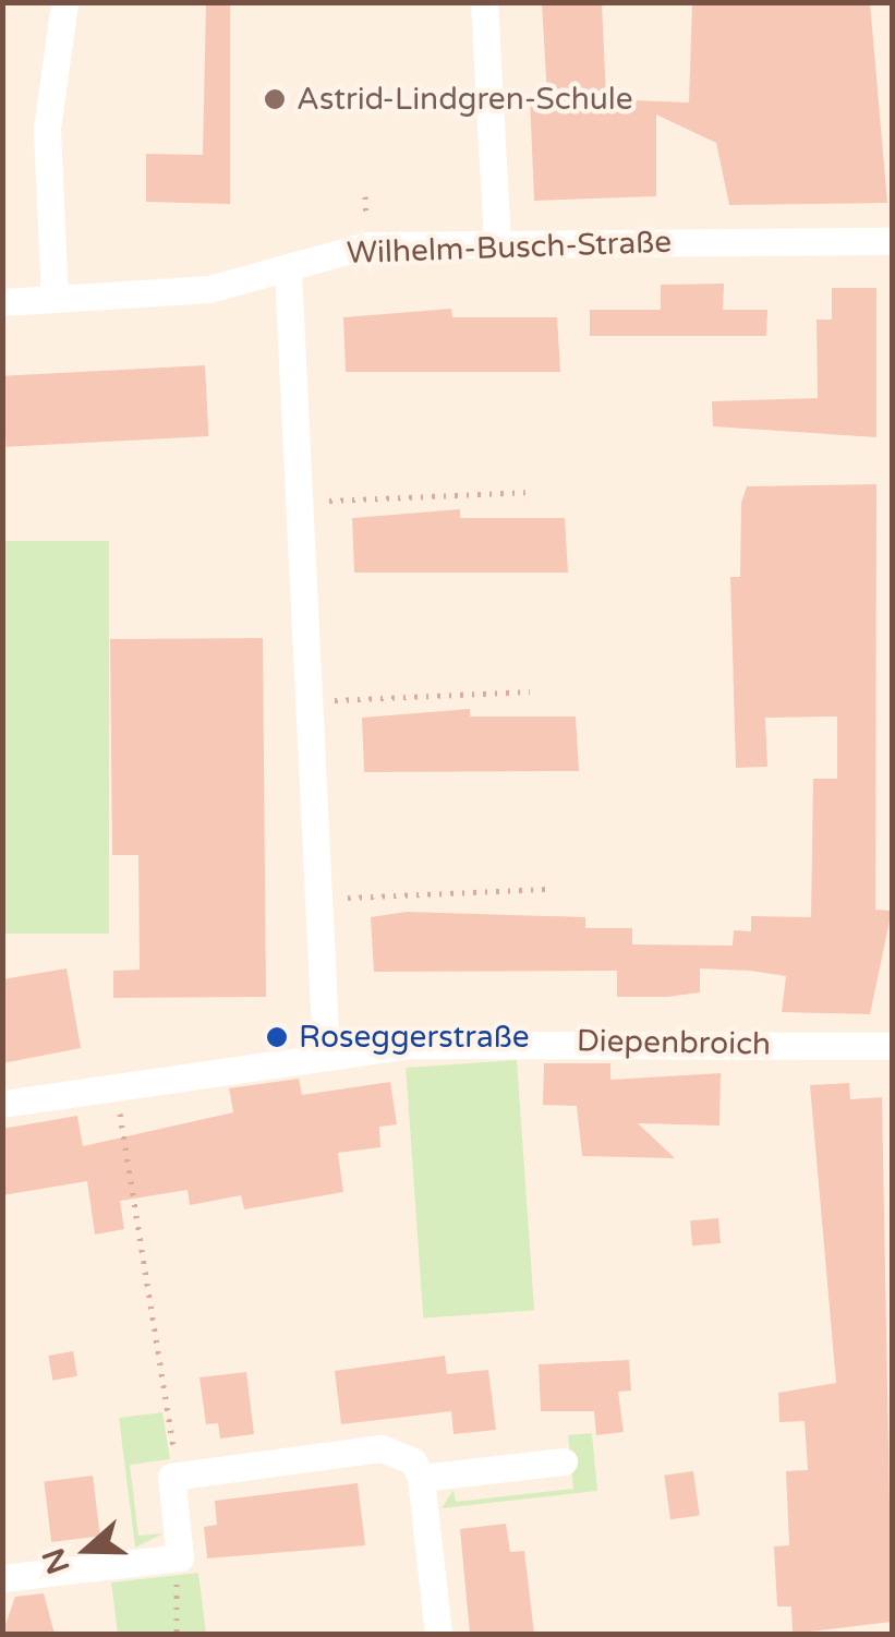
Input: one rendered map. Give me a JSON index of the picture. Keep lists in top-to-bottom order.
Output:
{
  "streets": {
    "street": ["Wilhelm-Busch-Straße", "Diepenbroich"]
  },
  "places": ["Astrid-Lindgren-Schule", "Roseggerstraße"],
  "north": "left"
}
